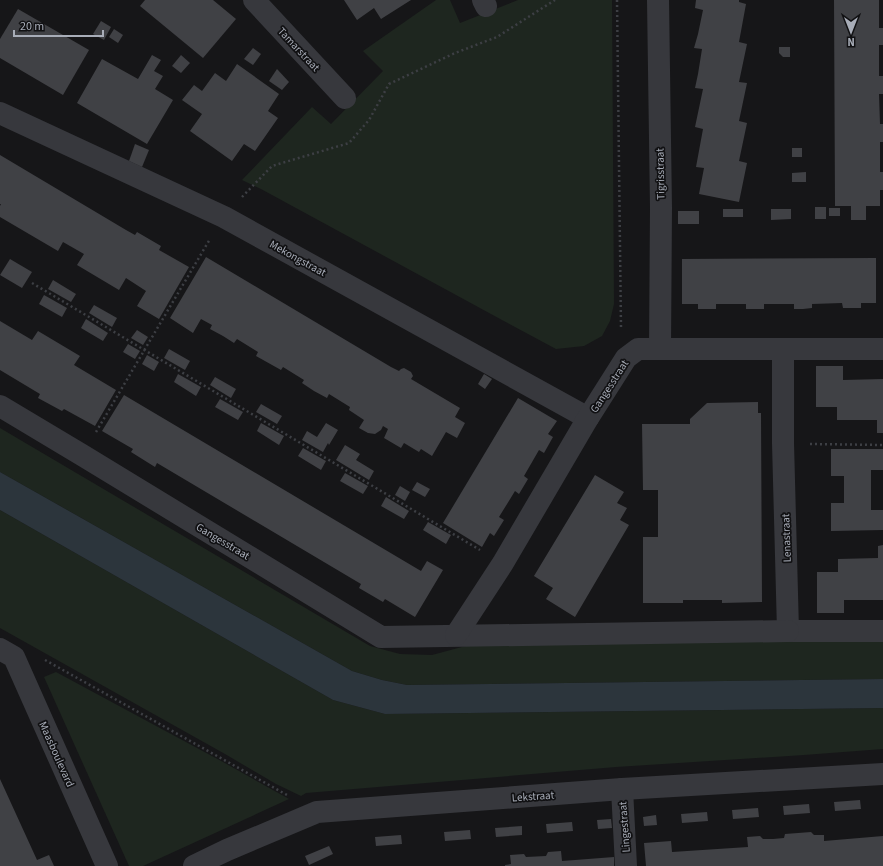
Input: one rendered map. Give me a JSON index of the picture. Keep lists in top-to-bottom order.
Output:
{
  "streets": {
    "street": [
      "Tamarstraat",
      "Tigrisstraat",
      "Mekongstraat",
      "Gangesstraat",
      "Lenastraat",
      "Maasboulevard",
      "Lekstraat",
      "Lingestraat"
    ]
  },
  "crossings": [
    ["Tigrisstraat", "Gangesstraat"],
    ["Mekongstraat", "Gangesstraat"],
    ["Gangesstraat", "Lenastraat"],
    ["Lekstraat", "Lingestraat"]
  ],
  "scale_bar": "20 m",
  "north": "bottom"
}
